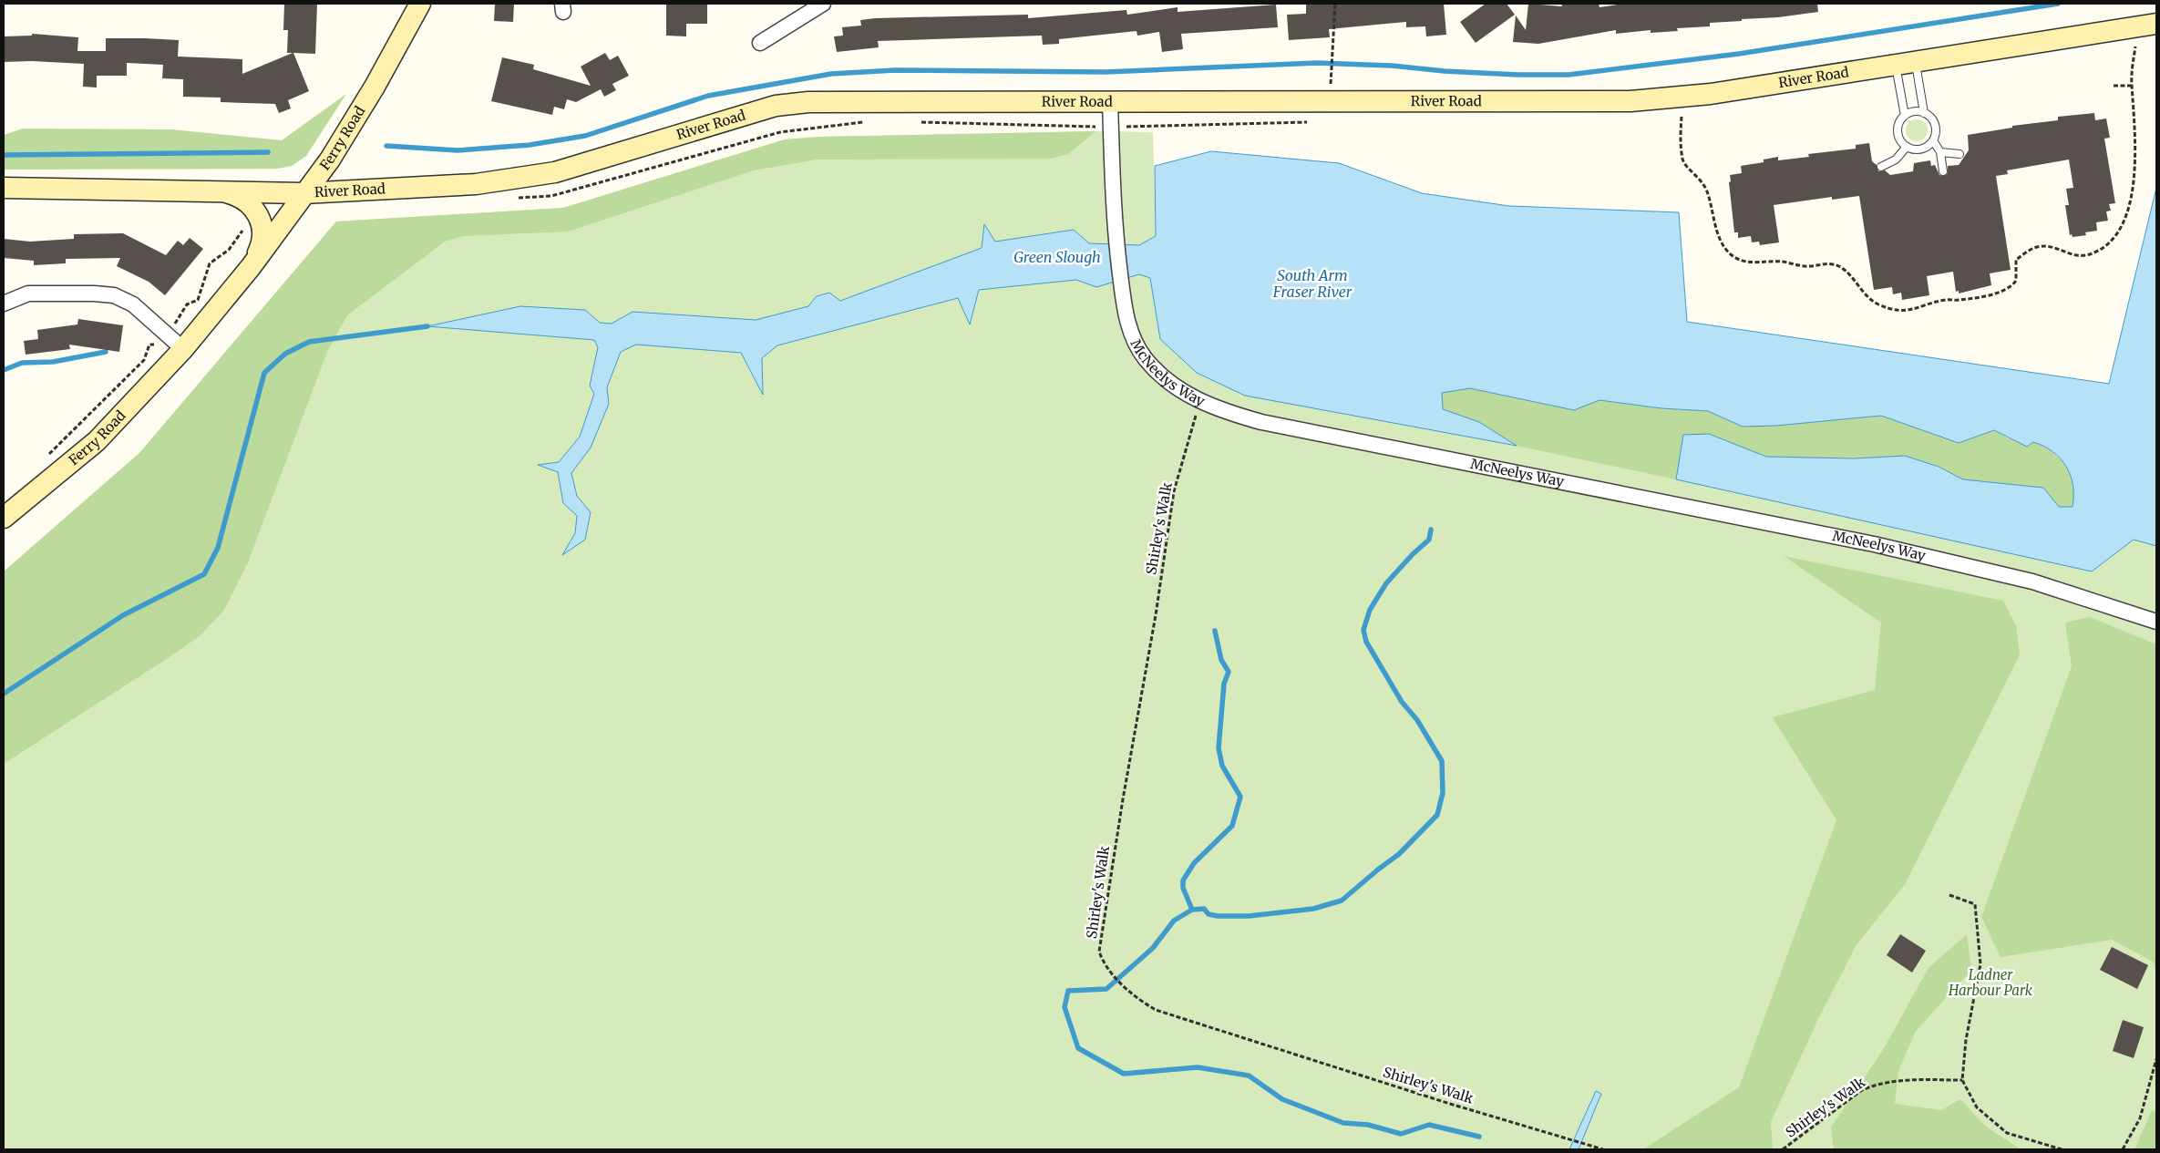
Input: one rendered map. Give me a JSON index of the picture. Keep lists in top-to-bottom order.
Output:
{
  "streets": {
    "street": ["River Road", "Ferry Road", "McNeelys Way"],
    "path": ["Shirley's Walk"]
  },
  "crossings": [
    ["River Road", "Ferry Road"],
    ["River Road", "McNeelys Way"],
    ["McNeelys Way", "Shirley's Walk"]
  ],
  "water": ["Green Slough", "South Arm Fraser River"],
  "parks": ["Ladner Harbour Park"]
}
